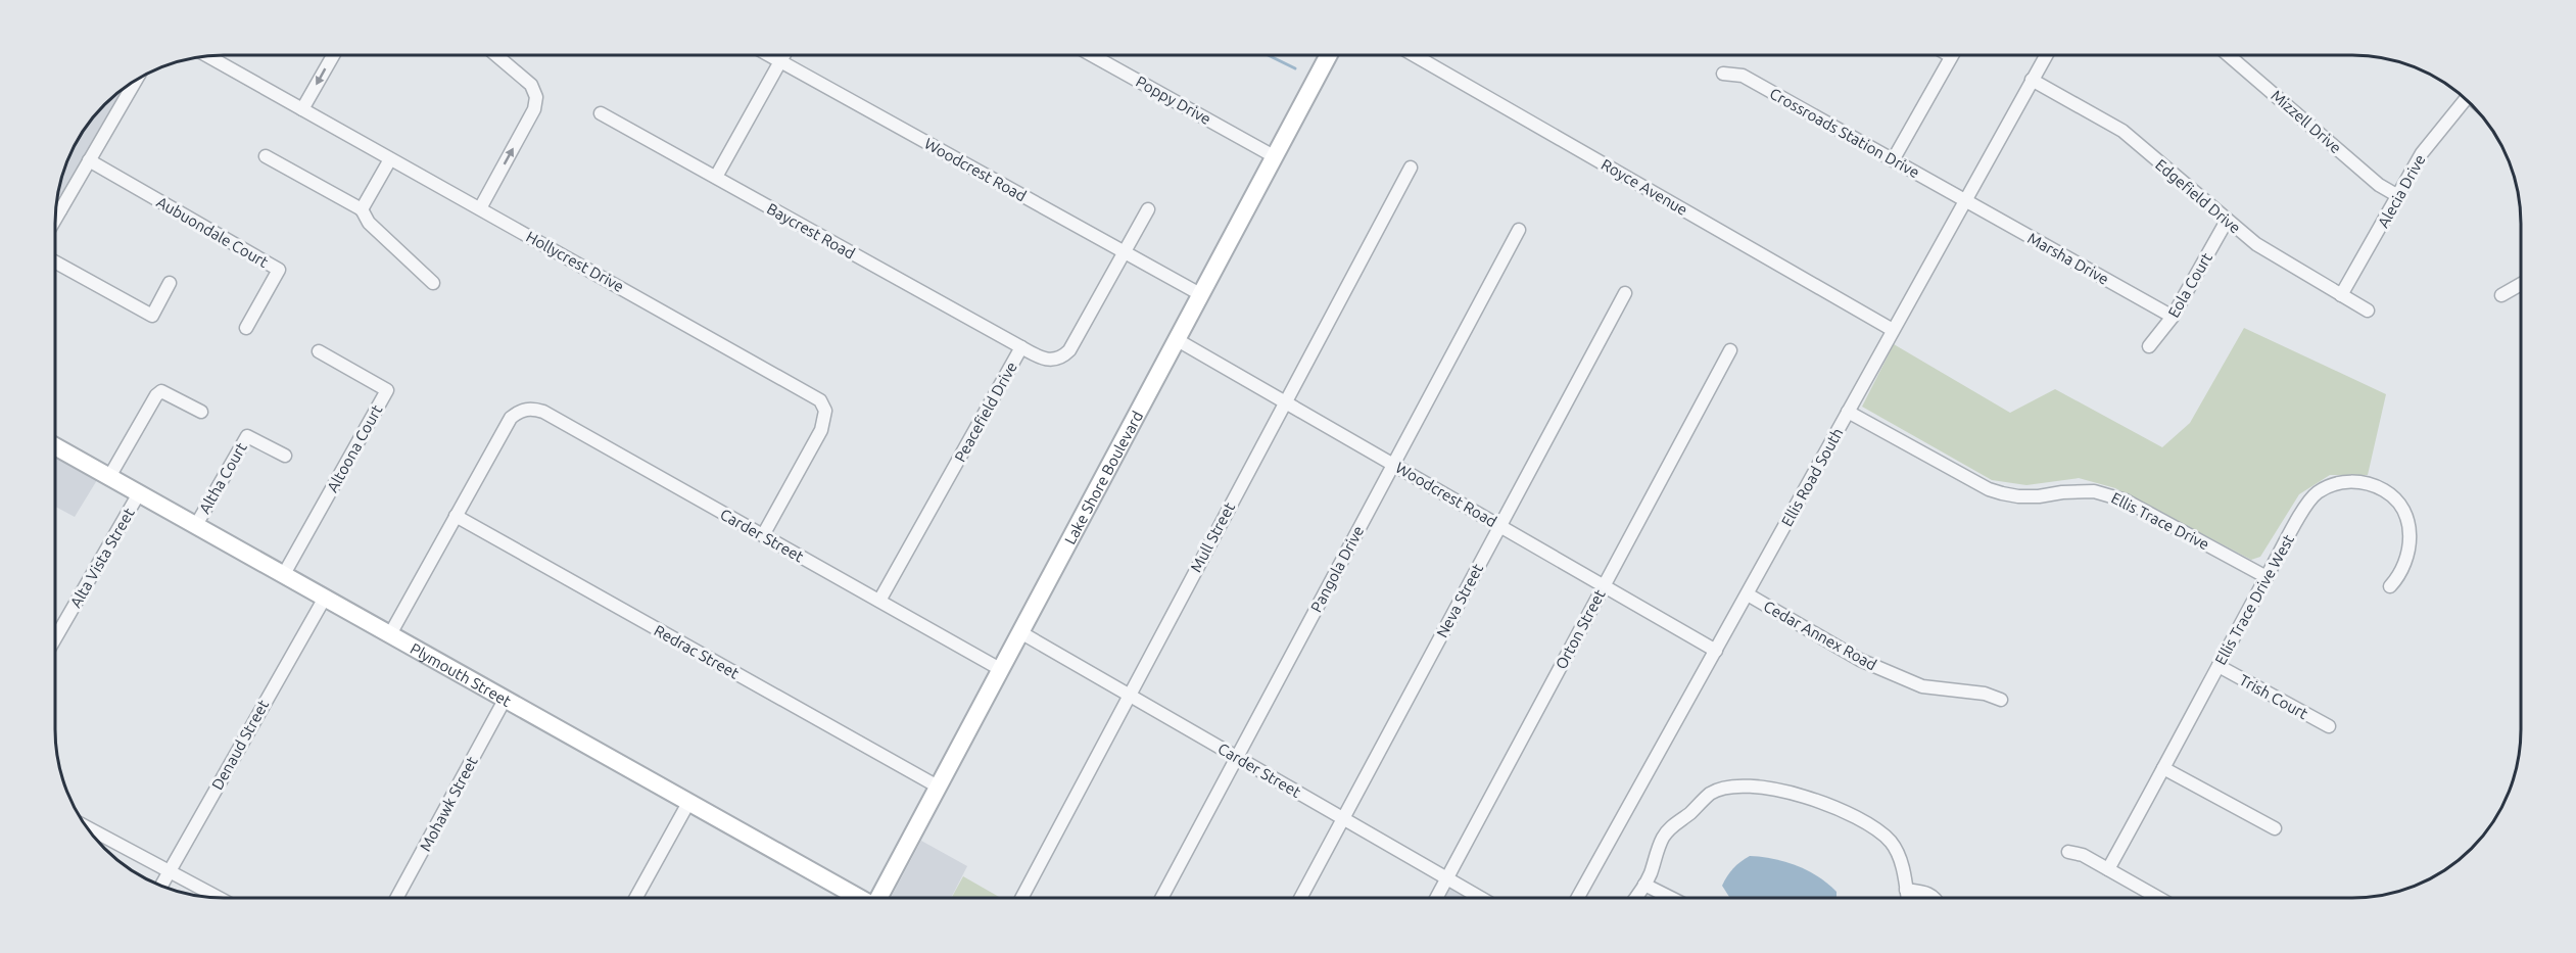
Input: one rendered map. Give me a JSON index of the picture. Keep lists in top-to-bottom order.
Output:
{
  "streets": {
    "street": [
      "Poppy Drive",
      "Mizzell Drive",
      "Crossroads Station Drive",
      "Woodcrest Road",
      "Royce Avenue",
      "Alecia Drive",
      "Edgefield Drive",
      "Baycrest Road",
      "Aubuondale Court",
      "Marsha Drive",
      "Hollycrest Drive",
      "Eola Court",
      "Peacefield Drive",
      "Altoona Court",
      "Lake Shore Boulevard",
      "Ellis Road South",
      "Altha Court",
      "Ellis Trace Drive",
      "Carder Street",
      "Mull Street",
      "Alta Vista Street",
      "Pangola Drive",
      "Ellis Trace Drive West",
      "Neva Street",
      "Orton Street",
      "Cedar Annex Road",
      "Redrac Street",
      "Plymouth Street",
      "Trish Court",
      "Denaud Street",
      "Mohawk Street"
    ]
  },
  "crossings": [
    ["Poppy Drive", "Lake Shore Boulevard"],
    ["Mizzell Drive", "Alecia Drive"],
    ["Crossroads Station Drive", "Marsha Drive"],
    ["Crossroads Station Drive", "Ellis Road South"],
    ["Woodcrest Road", "Peacefield Drive"],
    ["Woodcrest Road", "Lake Shore Boulevard"],
    ["Woodcrest Road", "Ellis Road South"],
    ["Woodcrest Road", "Mull Street"],
    ["Woodcrest Road", "Pangola Drive"],
    ["Woodcrest Road", "Neva Street"],
    ["Woodcrest Road", "Orton Street"],
    ["Royce Avenue", "Ellis Road South"],
    ["Alecia Drive", "Edgefield Drive"],
    ["Edgefield Drive", "Eola Court"],
    ["Edgefield Drive", "Ellis Road South"],
    ["Baycrest Road", "Peacefield Drive"],
    ["Marsha Drive", "Eola Court"],
    ["Marsha Drive", "Ellis Road South"],
    ["Hollycrest Drive", "Carder Street"],
    ["Peacefield Drive", "Carder Street"],
    ["Altoona Court", "Plymouth Street"],
    ["Lake Shore Boulevard", "Carder Street"],
    ["Lake Shore Boulevard", "Redrac Street"],
    ["Ellis Road South", "Ellis Trace Drive"],
    ["Ellis Road South", "Cedar Annex Road"],
    ["Altha Court", "Plymouth Street"],
    ["Ellis Trace Drive", "Ellis Trace Drive West"],
    ["Carder Street", "Mull Street"],
    ["Carder Street", "Pangola Drive"],
    ["Carder Street", "Neva Street"],
    ["Carder Street", "Orton Street"],
    ["Carder Street", "Redrac Street"],
    ["Alta Vista Street", "Plymouth Street"],
    ["Ellis Trace Drive West", "Trish Court"],
    ["Plymouth Street", "Denaud Street"],
    ["Plymouth Street", "Mohawk Street"]
  ]
}
